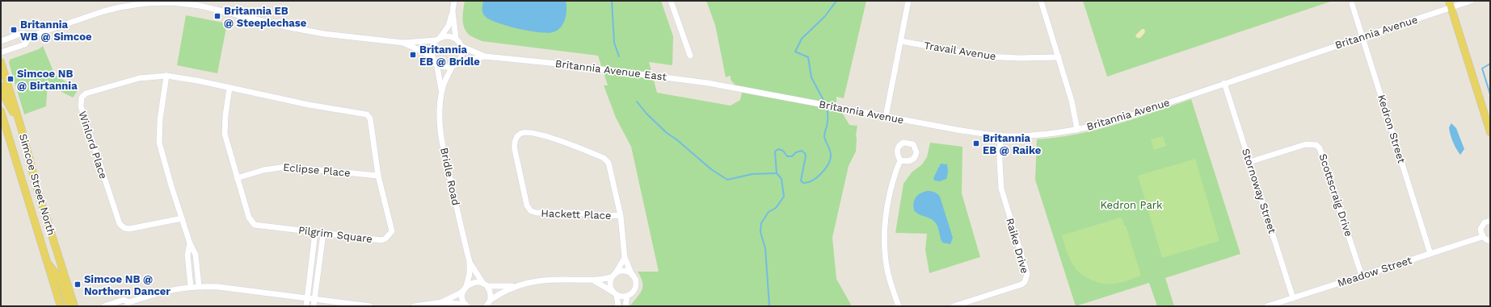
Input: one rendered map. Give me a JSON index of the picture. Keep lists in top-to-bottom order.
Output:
{
  "streets": {
    "main road": ["Simcoe Street North"],
    "street": [
      "Britannia Avenue",
      "Travail Avenue",
      "Britannia Avenue East",
      "Kedron Street",
      "Winlord Place",
      "Eclipse Place",
      "Bridle Road",
      "Stornoway Street",
      "Scottscraig Drive",
      "Hackett Place",
      "Pilgrim Square",
      "Raike Drive",
      "Meadow Street"
    ]
  },
  "crossings": [
    ["Britannia Avenue", "Britannia Avenue East"],
    ["Britannia Avenue", "Kedron Street"],
    ["Britannia Avenue", "Stornoway Street"],
    ["Britannia Avenue", "Raike Drive"],
    ["Britannia Avenue East", "Bridle Road"],
    ["Kedron Street", "Meadow Street"],
    ["Winlord Place", "Pilgrim Square"],
    ["Eclipse Place", "Pilgrim Square"],
    ["Stornoway Street", "Scottscraig Drive"],
    ["Stornoway Street", "Meadow Street"],
    ["Scottscraig Drive", "Meadow Street"]
  ],
  "parks": ["Kedron Park"],
  "places": {
    "transit": [
      "Britannia EB @ Steeplechase",
      "Britannia WB @ Simcoe",
      "Britannia EB @ Bridle",
      "Simcoe NB @ Birtannia",
      "Britannia EB @ Raike",
      "Simcoe NB @ Northern Dancer"
    ]
  }
}
